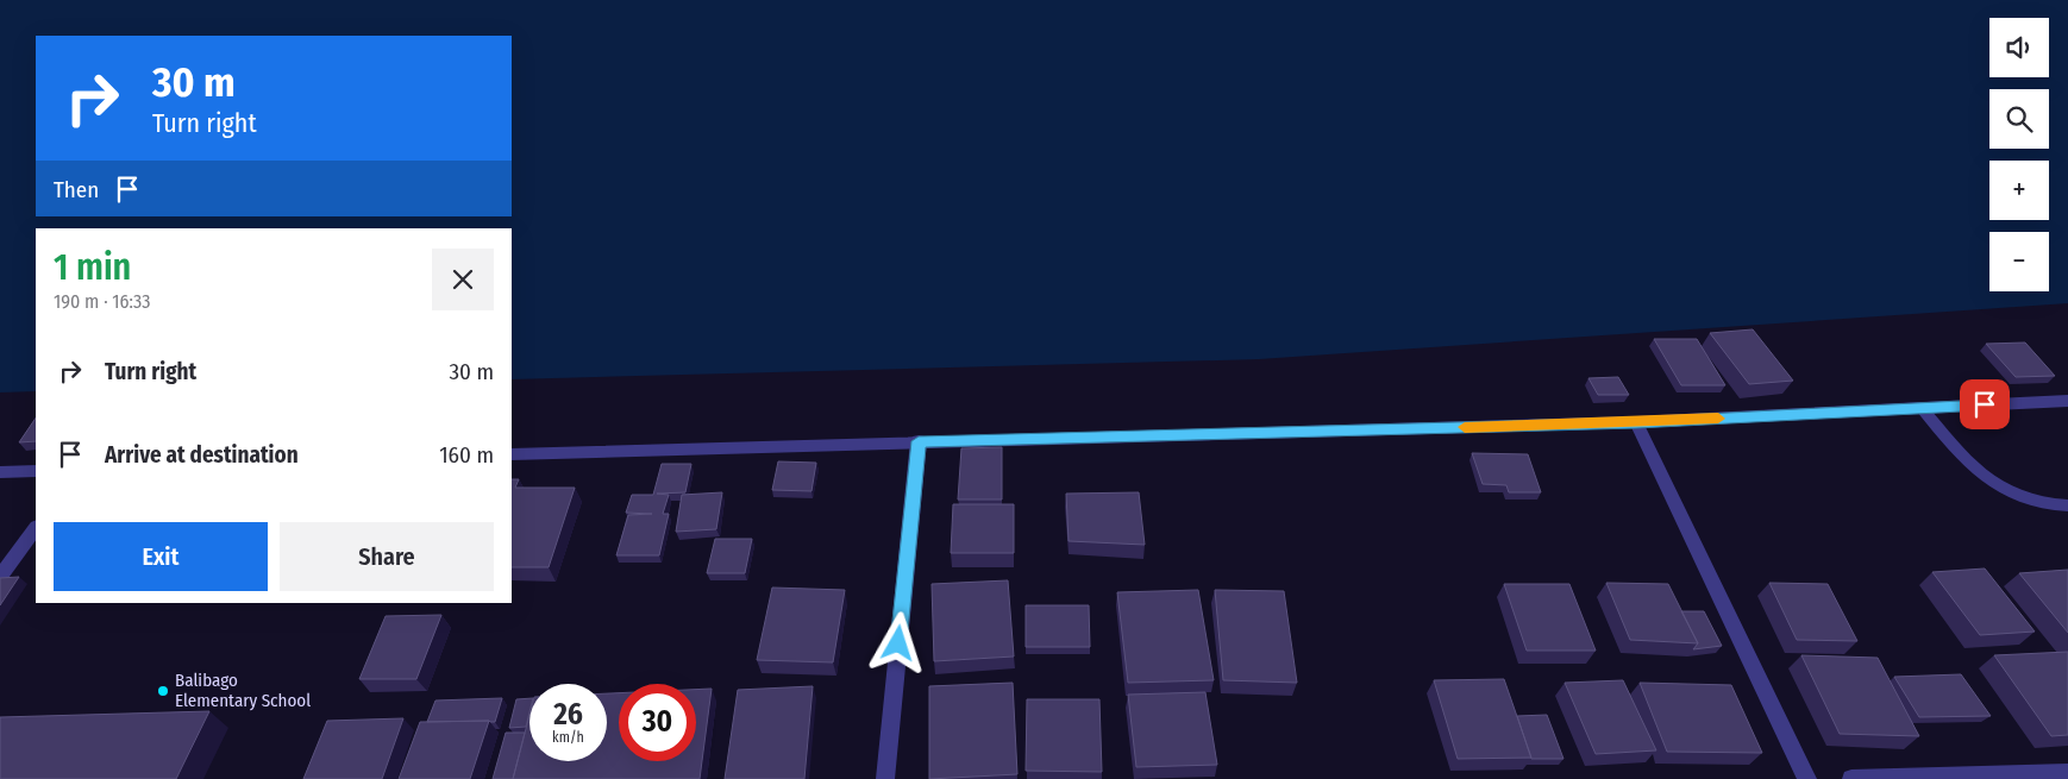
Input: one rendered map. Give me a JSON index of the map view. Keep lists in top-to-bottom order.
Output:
{
  "places": ["Balibago Elementary School"],
  "page": {
    "map_buttons": ["+", "−"],
    "turn": ["30 m", "Turn right"],
    "then": "Then",
    "heading": ["1 min", "190 m · 16:33"],
    "list": [
      {
        "name": "Turn right",
        "value": "30 m"
      },
      {
        "name": "Arrive at destination",
        "value": "160 m"
      }
    ],
    "buttons": ["Exit", "Share"],
    "speed": "26 km/h",
    "limit": "30"
  }
}
